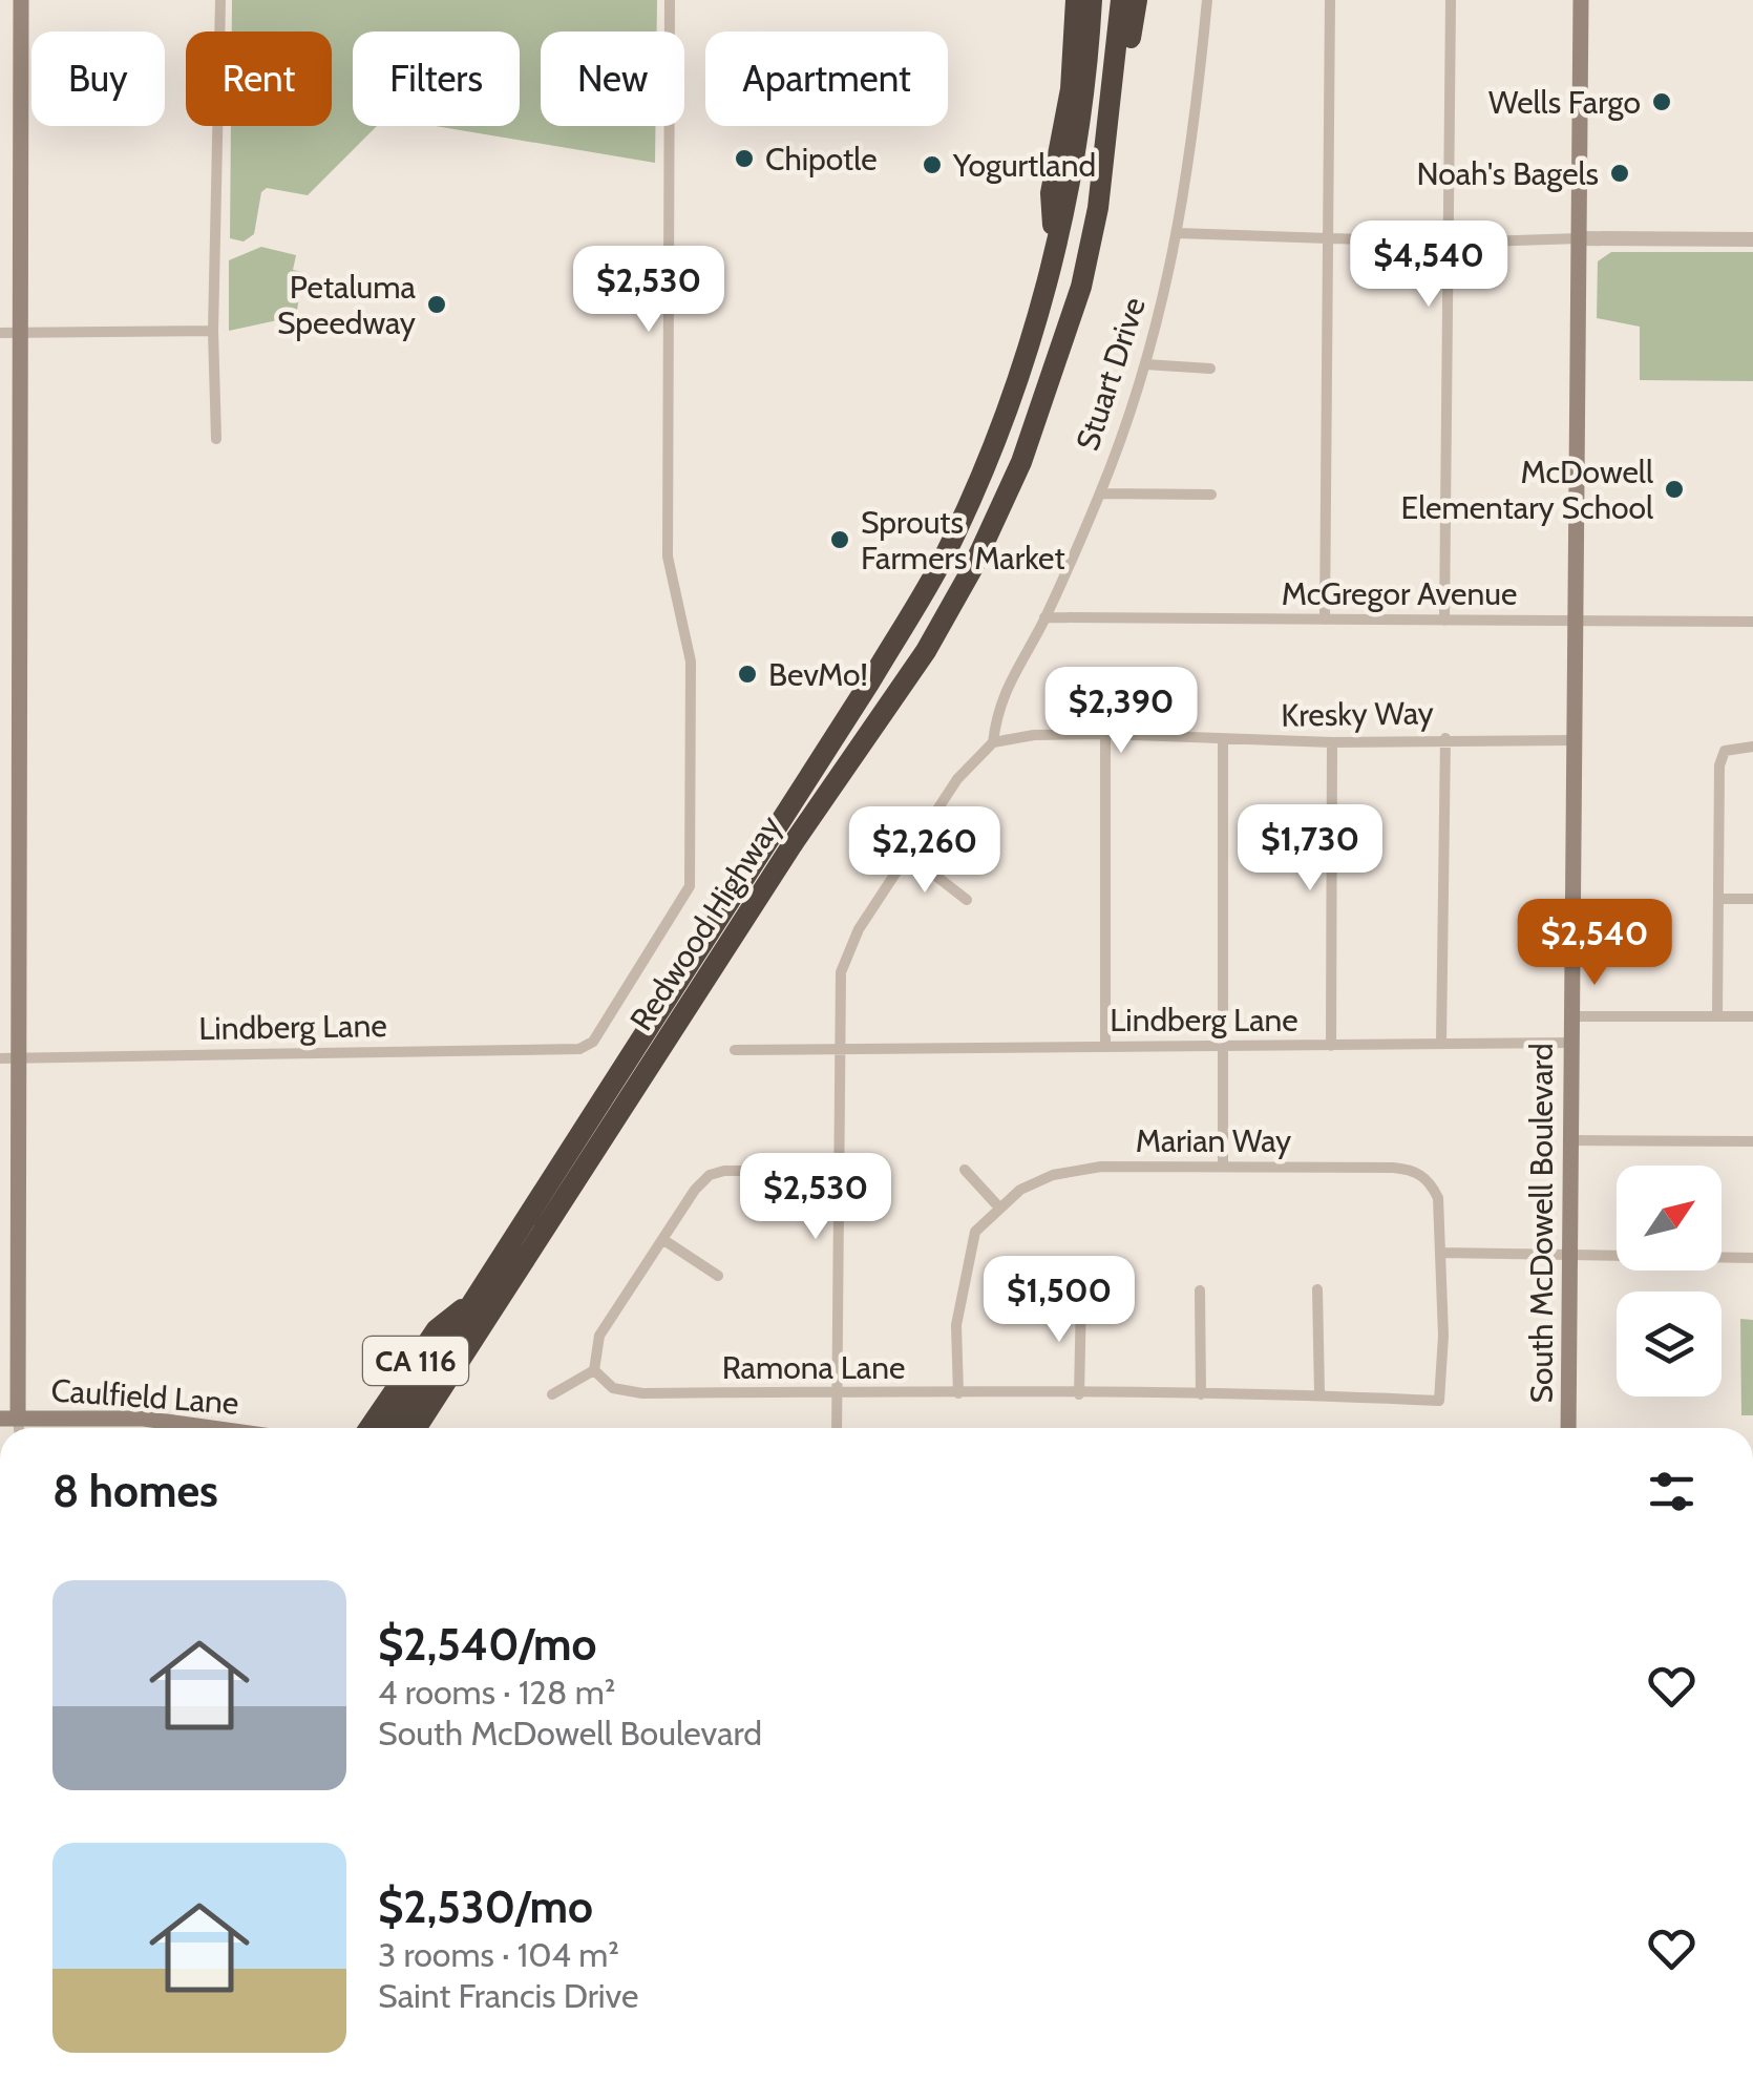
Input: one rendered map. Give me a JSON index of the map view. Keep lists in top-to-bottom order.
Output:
{
  "streets": {
    "highway": ["Redwood Highway", "CA 116"],
    "main road": ["South McDowell Boulevard", "Caulfield Lane"],
    "street": [
      "Stuart Drive",
      "McGregor Avenue",
      "Kresky Way",
      "Lindberg Lane",
      "Marian Way",
      "Ramona Lane"
    ]
  },
  "crossings": [
    ["Stuart Drive", "McGregor Avenue"],
    ["Stuart Drive", "Kresky Way"],
    ["McGregor Avenue", "South McDowell Boulevard"],
    ["Kresky Way", "South McDowell Boulevard"],
    ["Redwood Highway", "CA 116"],
    ["Lindberg Lane", "South McDowell Boulevard"],
    ["Marian Way", "Ramona Lane"]
  ],
  "places": [
    "Wells Fargo",
    "Chipotle",
    "Yogurtland",
    "Noah's Bagels",
    "Petaluma Speedway",
    "McDowell Elementary School",
    "Sprouts Farmers Market",
    "BevMo!"
  ],
  "north": "top right",
  "page": {
    "chip": [
      "Buy",
      "Rent",
      "Filters",
      "New",
      "Apartment"
    ],
    "price": [
      "$4,540",
      "$2,530",
      "$2,390",
      "$1,730",
      "$2,260",
      "$2,540",
      "$2,530",
      "$1,500"
    ],
    "heading": "8 homes",
    "list": [
      {
        "name": "$2,540/mo",
        "note": "4 rooms · 128 m² · South McDowell Boulevard"
      },
      {
        "name": "$2,530/mo",
        "note": "3 rooms · 104 m² · Saint Francis Drive"
      }
    ]
  }
}
